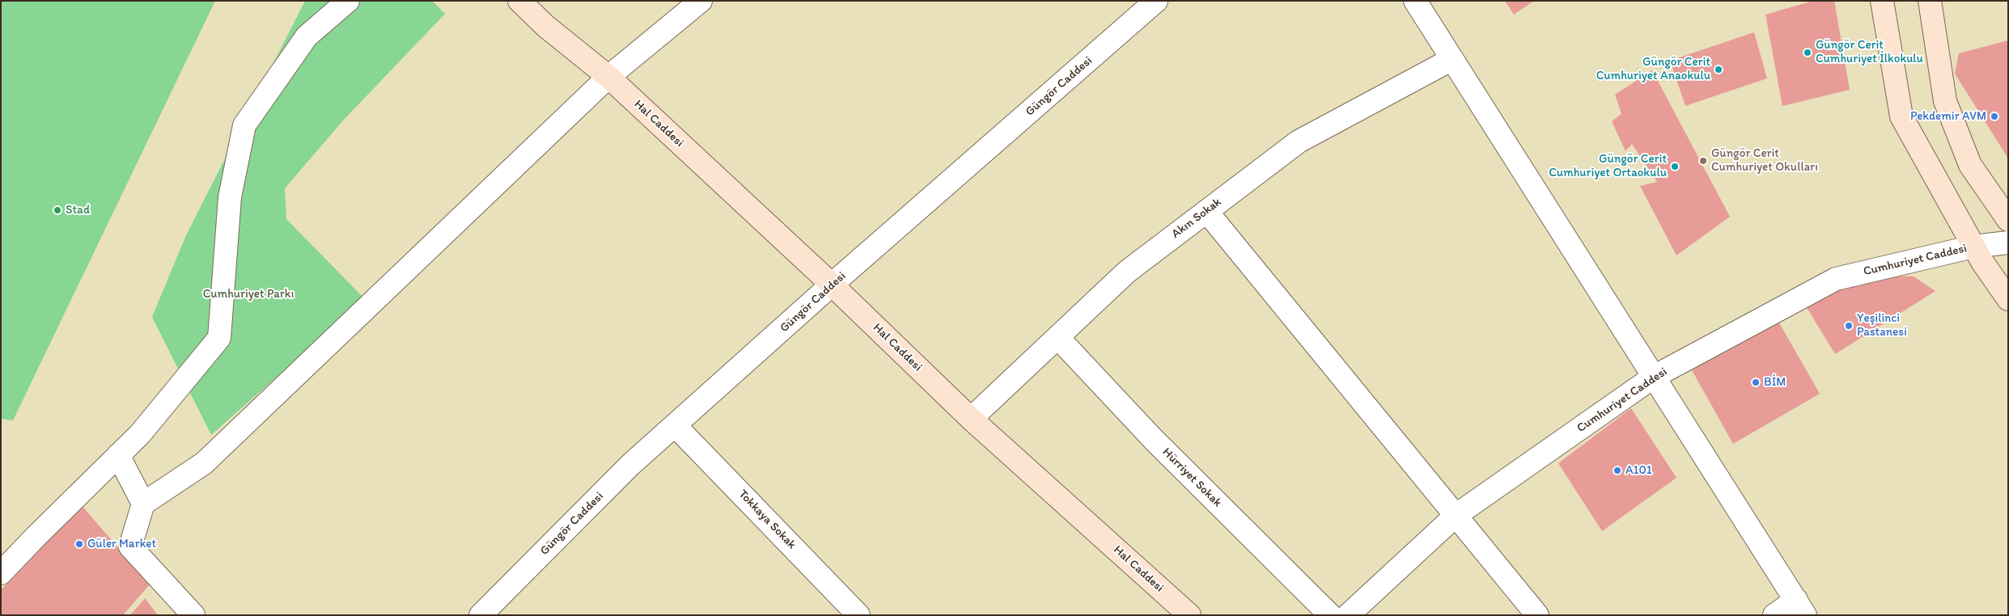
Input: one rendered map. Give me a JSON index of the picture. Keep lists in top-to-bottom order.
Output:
{
  "streets": {
    "street": [
      "Güngör Caddesi",
      "Hal Caddesi",
      "Akın Sokak",
      "Cumhuriyet Caddesi",
      "Hürriyet Sokak",
      "Tokkaya Sokak"
    ]
  },
  "crossings": [
    ["Güngör Caddesi", "Hal Caddesi"],
    ["Güngör Caddesi", "Tokkaya Sokak"],
    ["Hal Caddesi", "Akın Sokak"],
    ["Akın Sokak", "Hürriyet Sokak"]
  ],
  "parks": ["Cumhuriyet Parkı"],
  "places": [
    "Güngör Cerit Cumhuriyet İlkokulu",
    "Güngör Cerit Cumhuriyet Anaokulu",
    "Pekdemir AVM",
    "Güngör Cerit Cumhuriyet Okulları",
    "Güngör Cerit Cumhuriyet Ortaokulu",
    "Stad",
    "Yeşilinci Pastanesi",
    "BİM",
    "A101",
    "Güler Market"
  ]
}
